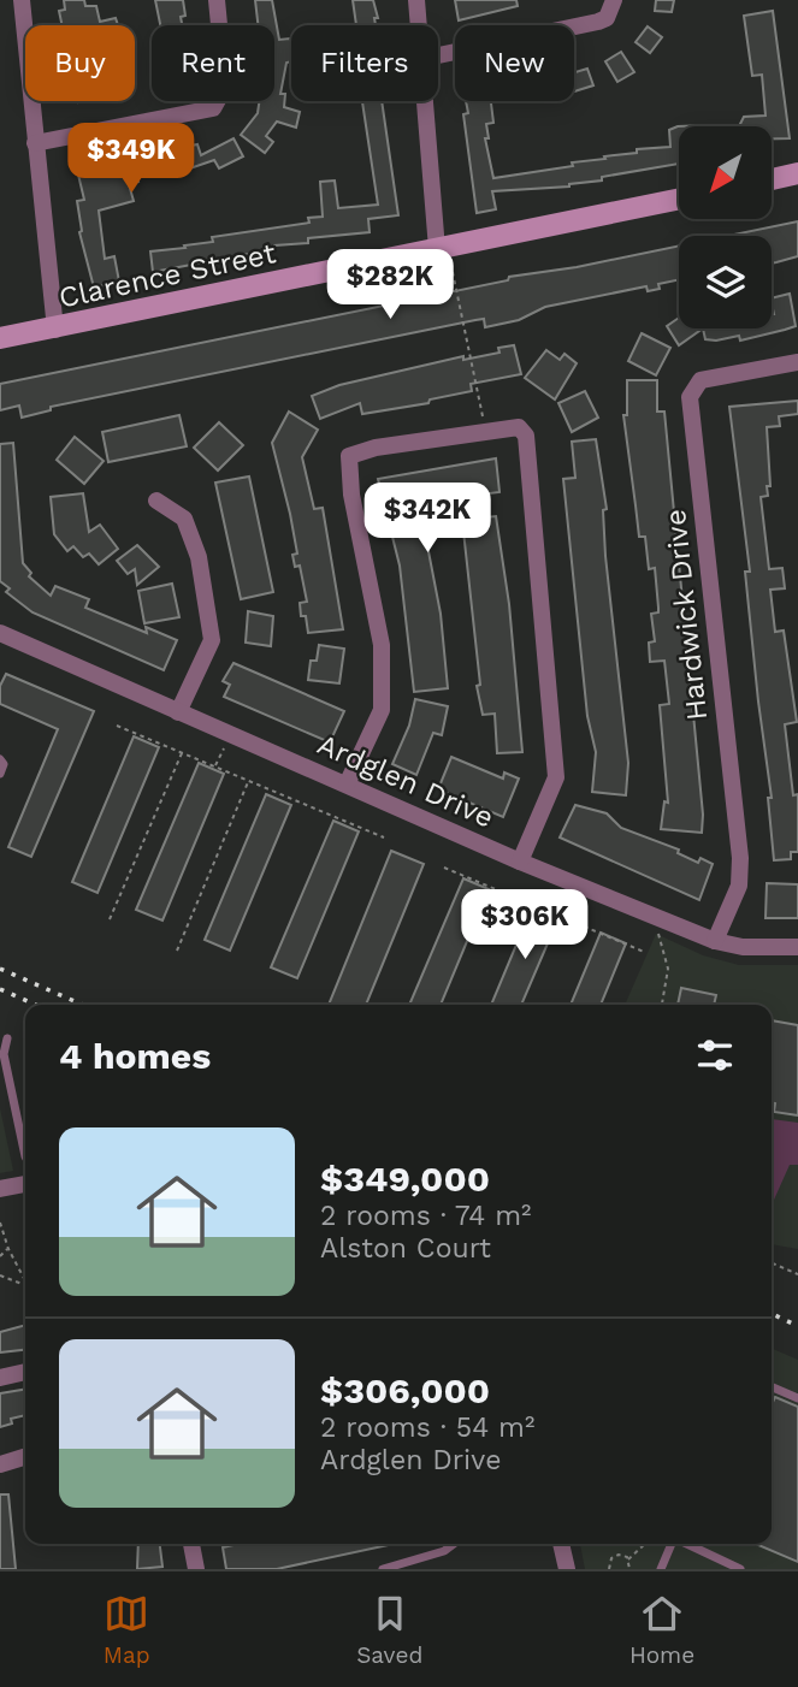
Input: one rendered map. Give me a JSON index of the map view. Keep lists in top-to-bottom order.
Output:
{
  "streets": {
    "street": ["Clarence Street", "Hardwick Drive", "Ardglen Drive"]
  },
  "crossings": [
    ["Hardwick Drive", "Ardglen Drive"]
  ],
  "north": "bottom left",
  "page": {
    "chip": [
      "Buy",
      "Rent",
      "Filters",
      "New"
    ],
    "price": [
      "$349K",
      "$282K",
      "$342K",
      "$306K"
    ],
    "heading": "4 homes",
    "list": [
      {
        "name": "$349,000",
        "note": "2 rooms · 74 m² · Alston Court"
      },
      {
        "name": "$306,000",
        "note": "2 rooms · 54 m² · Ardglen Drive"
      }
    ],
    "tabs": ["Map", "Saved", "Home"]
  }
}
